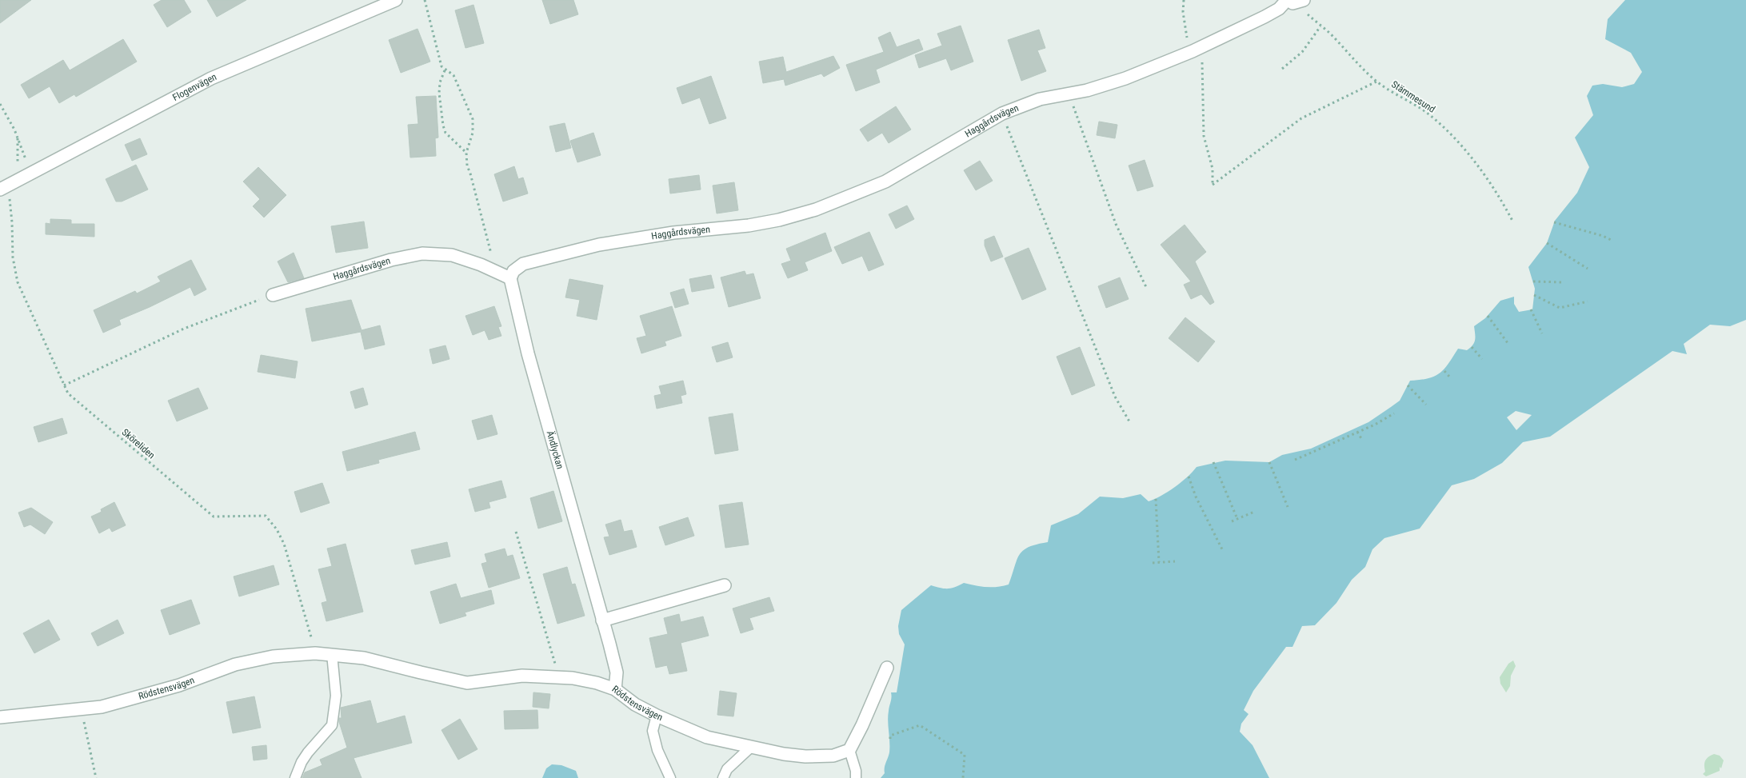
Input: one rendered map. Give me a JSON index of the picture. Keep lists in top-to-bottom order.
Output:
{
  "streets": {
    "street": [
      "Flogenvägen",
      "Haggårdsvägen",
      "Ändlyckan",
      "Rödstensvägen"
    ],
    "path": ["Stämmesund", "Sköreliden"]
  },
  "crossings": [
    ["Flogenvägen", "Sköreliden"],
    ["Stämmesund", "Haggårdsvägen"],
    ["Haggårdsvägen", "Ändlyckan"],
    ["Sköreliden", "Rödstensvägen"],
    ["Ändlyckan", "Rödstensvägen"]
  ]
}
